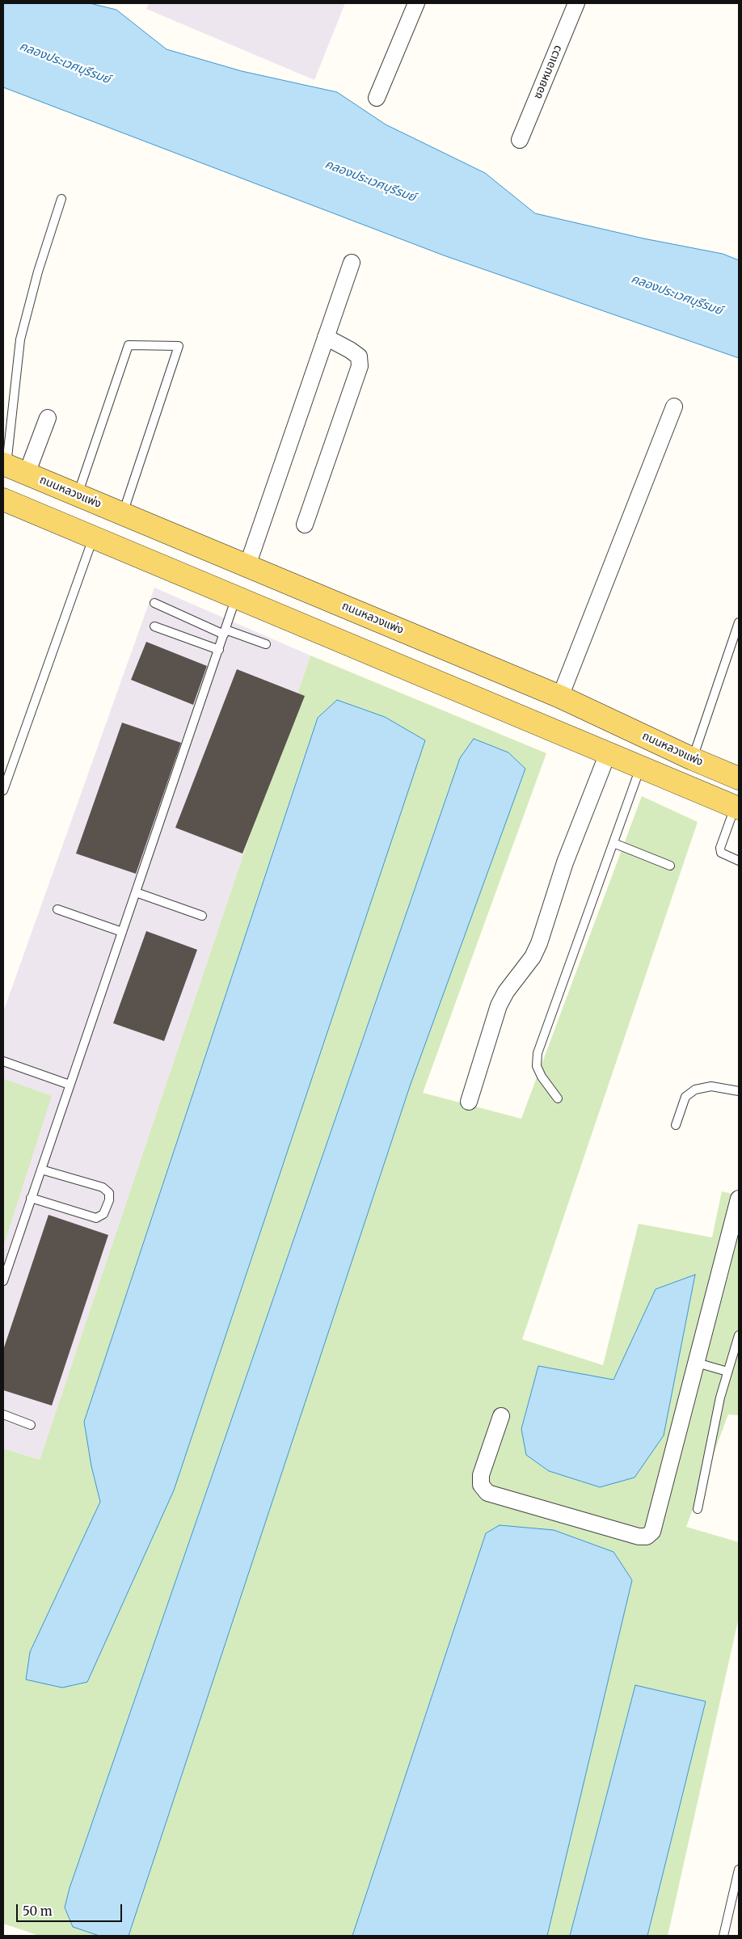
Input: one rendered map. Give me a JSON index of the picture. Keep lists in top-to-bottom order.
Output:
{
  "streets": {
    "main road": ["ถนนหลวงแพ่ง"],
    "street": ["ซอยหมอแวว"]
  },
  "water": ["คลองประเวศบุรีรมย์"],
  "scale_bar": "50 m"
}
